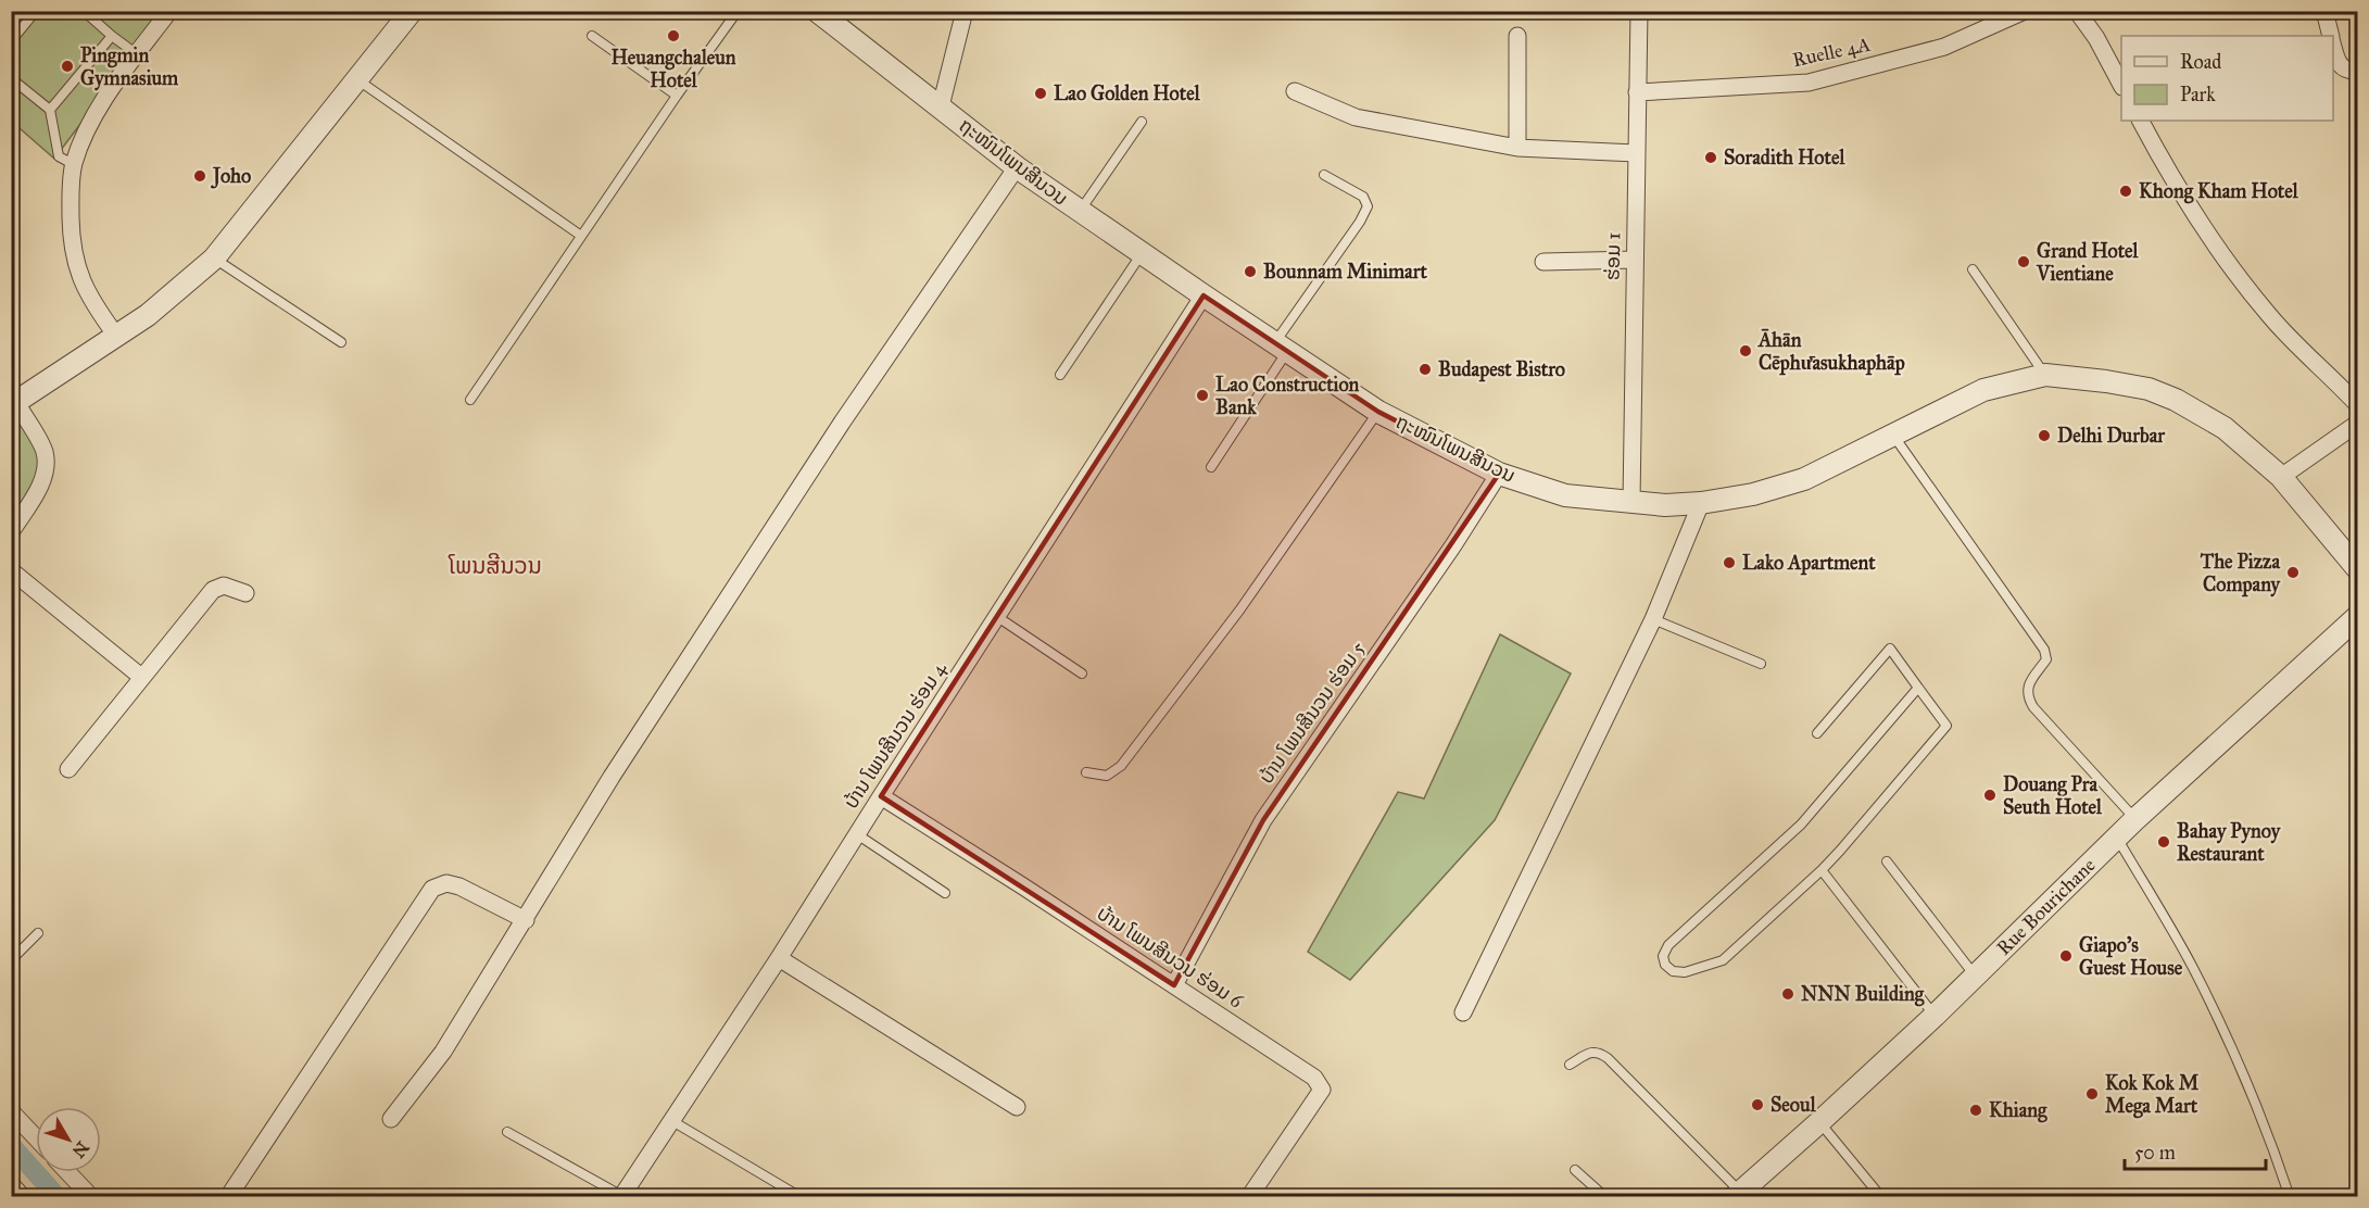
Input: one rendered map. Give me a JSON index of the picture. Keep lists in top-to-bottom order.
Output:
{
  "streets": {
    "street": [
      "Ruelle 4A",
      "ຖະໜົນໂພນສີນວນ",
      "ຮ່ອມ 1",
      "ບ້ານ ໂພນສີນວນ ຮ່ອມ 5",
      "ບ້ານ ໂພນສີນວນ ຮ່ອມ 4",
      "Rue Bourichane",
      "ບ້ານ ໂພນສີນວນ ຮ່ອມ 6"
    ]
  },
  "crossings": [
    ["Ruelle 4A", "ຮ່ອມ 1"],
    ["ຖະໜົນໂພນສີນວນ", "ຮ່ອມ 1"],
    ["ຖະໜົນໂພນສີນວນ", "ບ້ານ ໂພນສີນວນ ຮ່ອມ 5"],
    ["ຖະໜົນໂພນສີນວນ", "ບ້ານ ໂພນສີນວນ ຮ່ອມ 4"],
    ["ບ້ານ ໂພນສີນວນ ຮ່ອມ 5", "ບ້ານ ໂພນສີນວນ ຮ່ອມ 6"],
    ["ບ້ານ ໂພນສີນວນ ຮ່ອມ 4", "ບ້ານ ໂພນສີນວນ ຮ່ອມ 6"]
  ],
  "districts": ["ໂພນສີນວນ"],
  "places": [
    "Heuangchaleun Hotel",
    "Pingmin Gymnasium",
    "Lao Golden Hotel",
    "Soradith Hotel",
    "Joho",
    "Khong Kham Hotel",
    "Grand Hotel Vientiane",
    "Bounnam Minimart",
    "Āhān Cēphư̄asukhaphāp",
    "Budapest Bistro",
    "Lao Construction Bank",
    "Delhi Durbar",
    "Lako Apartment",
    "The Pizza Company",
    "Douang Pra Seuth Hotel",
    "Bahay Pynoy Restaurant",
    "Giapo's Guest House",
    "NNN Building",
    "Kok Kok M Mega Mart",
    "Seoul",
    "Khiang"
  ],
  "legend": ["Road", "Park"],
  "scale_bar": "50 m",
  "north": "bottom right"
}
